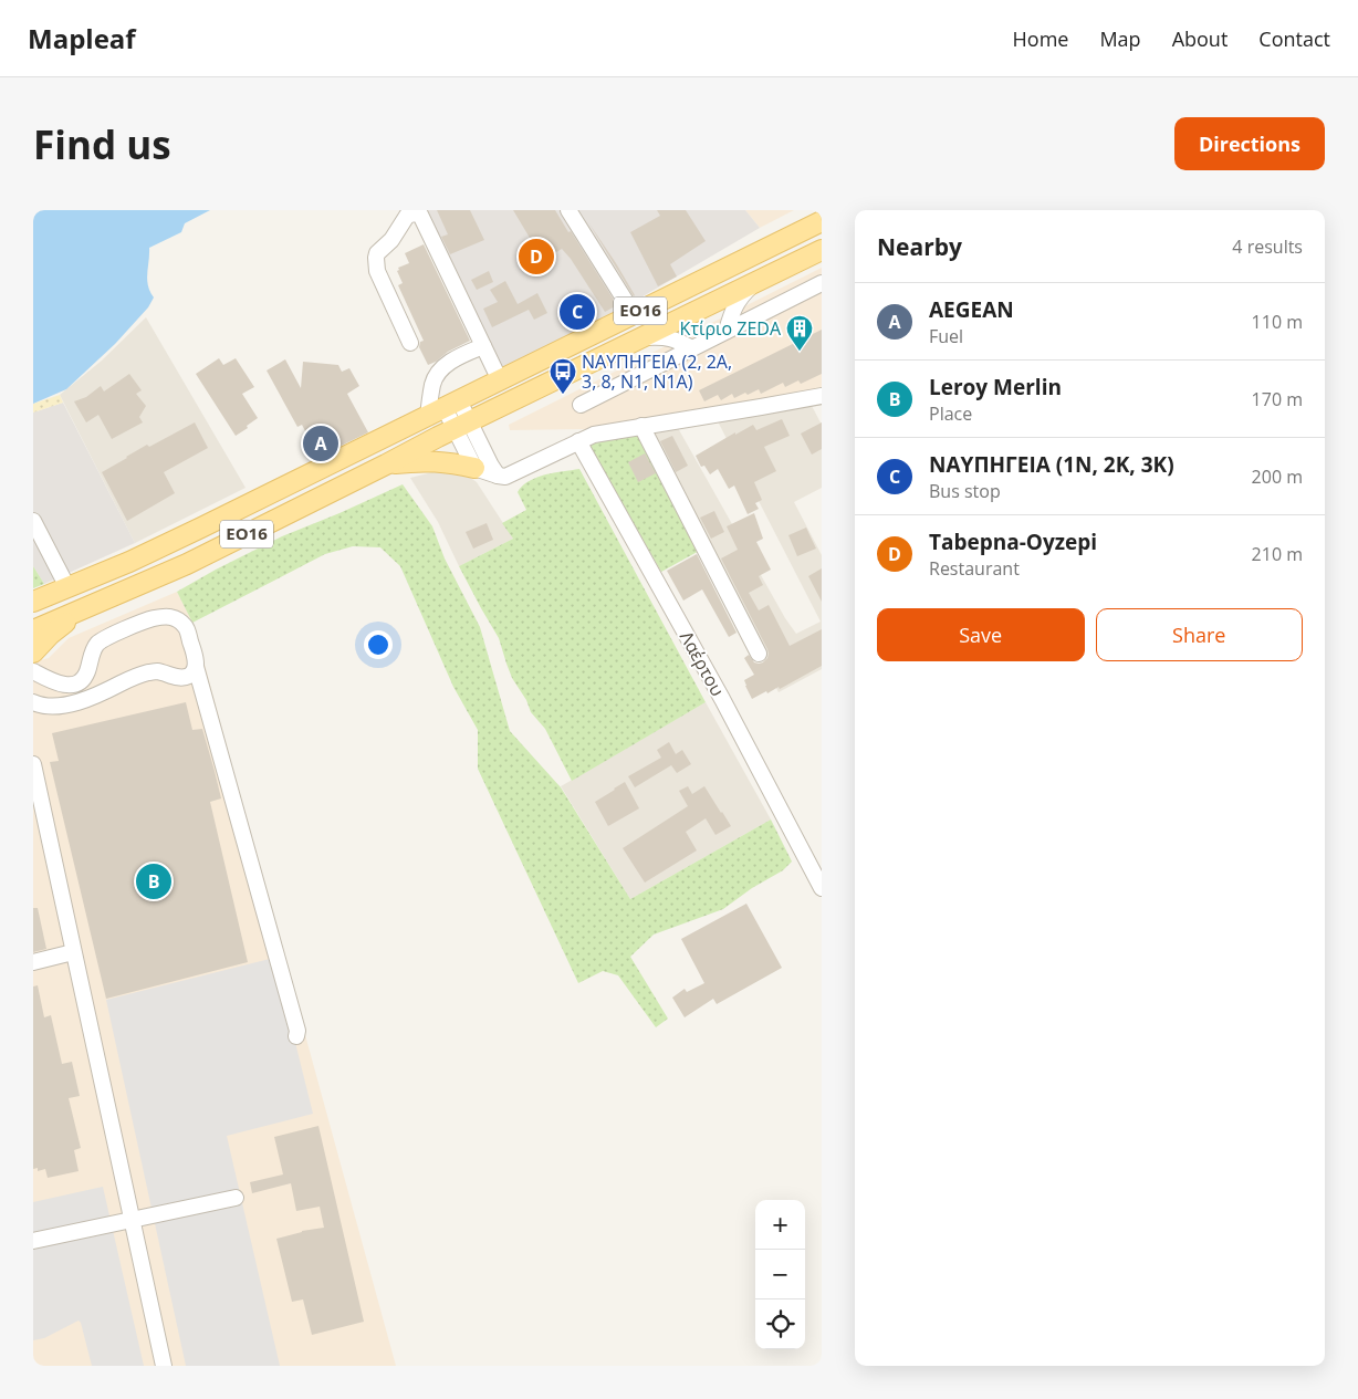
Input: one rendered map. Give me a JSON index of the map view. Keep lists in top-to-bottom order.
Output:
{
  "streets": {
    "main road": ["ΕΟ16"],
    "street": ["Λαέρτου"]
  },
  "places": {
    "building": ["Κτίριο ZEDA"],
    "bus stop": ["ΝΑΥΠΗΓΕΙΑ (2, 2Α, 3, 8, Ν1, Ν1Α)"]
  },
  "page": {
    "header": "Mapleaf",
    "nav": [
      "Home",
      "Map",
      "About",
      "Contact"
    ],
    "buttons": [
      "Directions",
      ["Save", "Share"]
    ],
    "title": "Find us",
    "heading": ["Nearby", "4 results"],
    "pins": [
      "D",
      "C",
      "A",
      "B"
    ],
    "list": [
      {
        "mark": "A",
        "name": "AEGEAN",
        "note": "Fuel",
        "value": "110 m"
      },
      {
        "mark": "B",
        "name": "Leroy Merlin",
        "note": "Place",
        "value": "170 m"
      },
      {
        "mark": "C",
        "name": "ΝΑΥΠΗΓΕΙΑ (1Ν, 2Κ, 3Κ)",
        "note": "Bus stop",
        "value": "200 m"
      },
      {
        "mark": "D",
        "name": "Tabepna-Oyzepi",
        "note": "Restaurant",
        "value": "210 m"
      }
    ],
    "map_buttons": ["+", "−"]
  }
}
